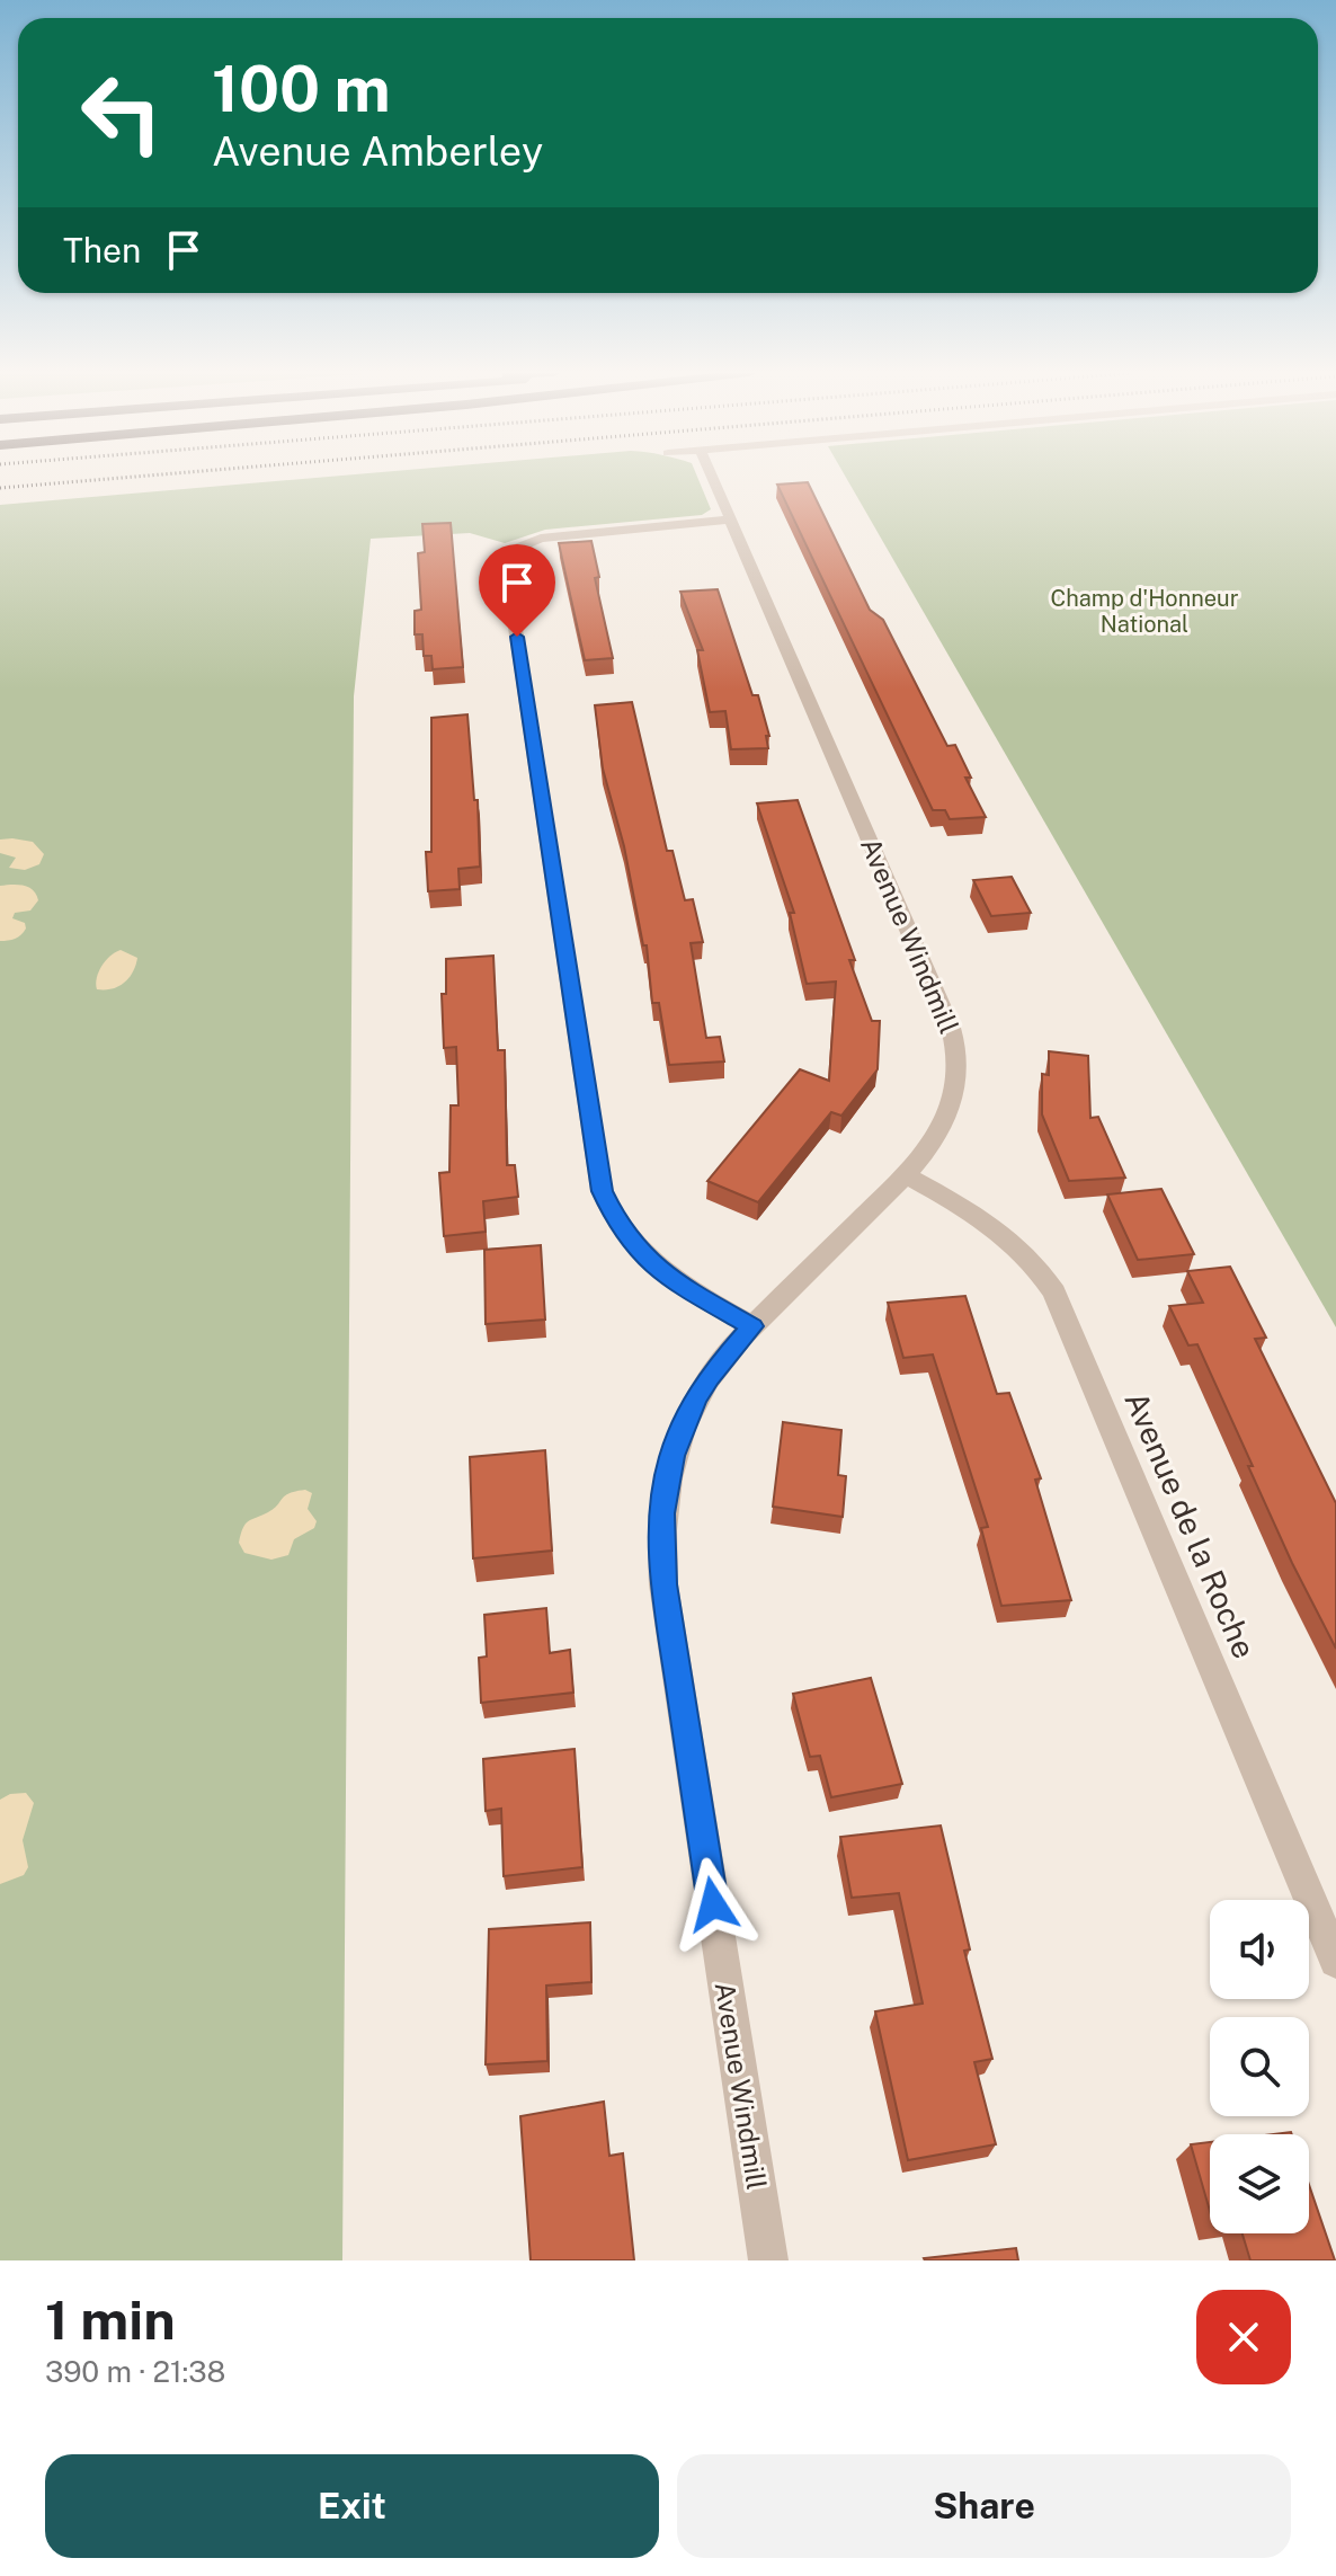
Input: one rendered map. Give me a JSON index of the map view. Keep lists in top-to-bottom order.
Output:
{
  "streets": {
    "street": ["Avenue Windmill", "Avenue de la Roche"]
  },
  "crossings": [
    ["Avenue Windmill", "Avenue de la Roche"]
  ],
  "parks": ["Champ d'Honneur National"],
  "page": {
    "turn": ["100 m", "Avenue Amberley"],
    "then": "Then",
    "heading": ["1 min", "390 m · 21:38"],
    "buttons": ["Exit", "Share"]
  }
}
